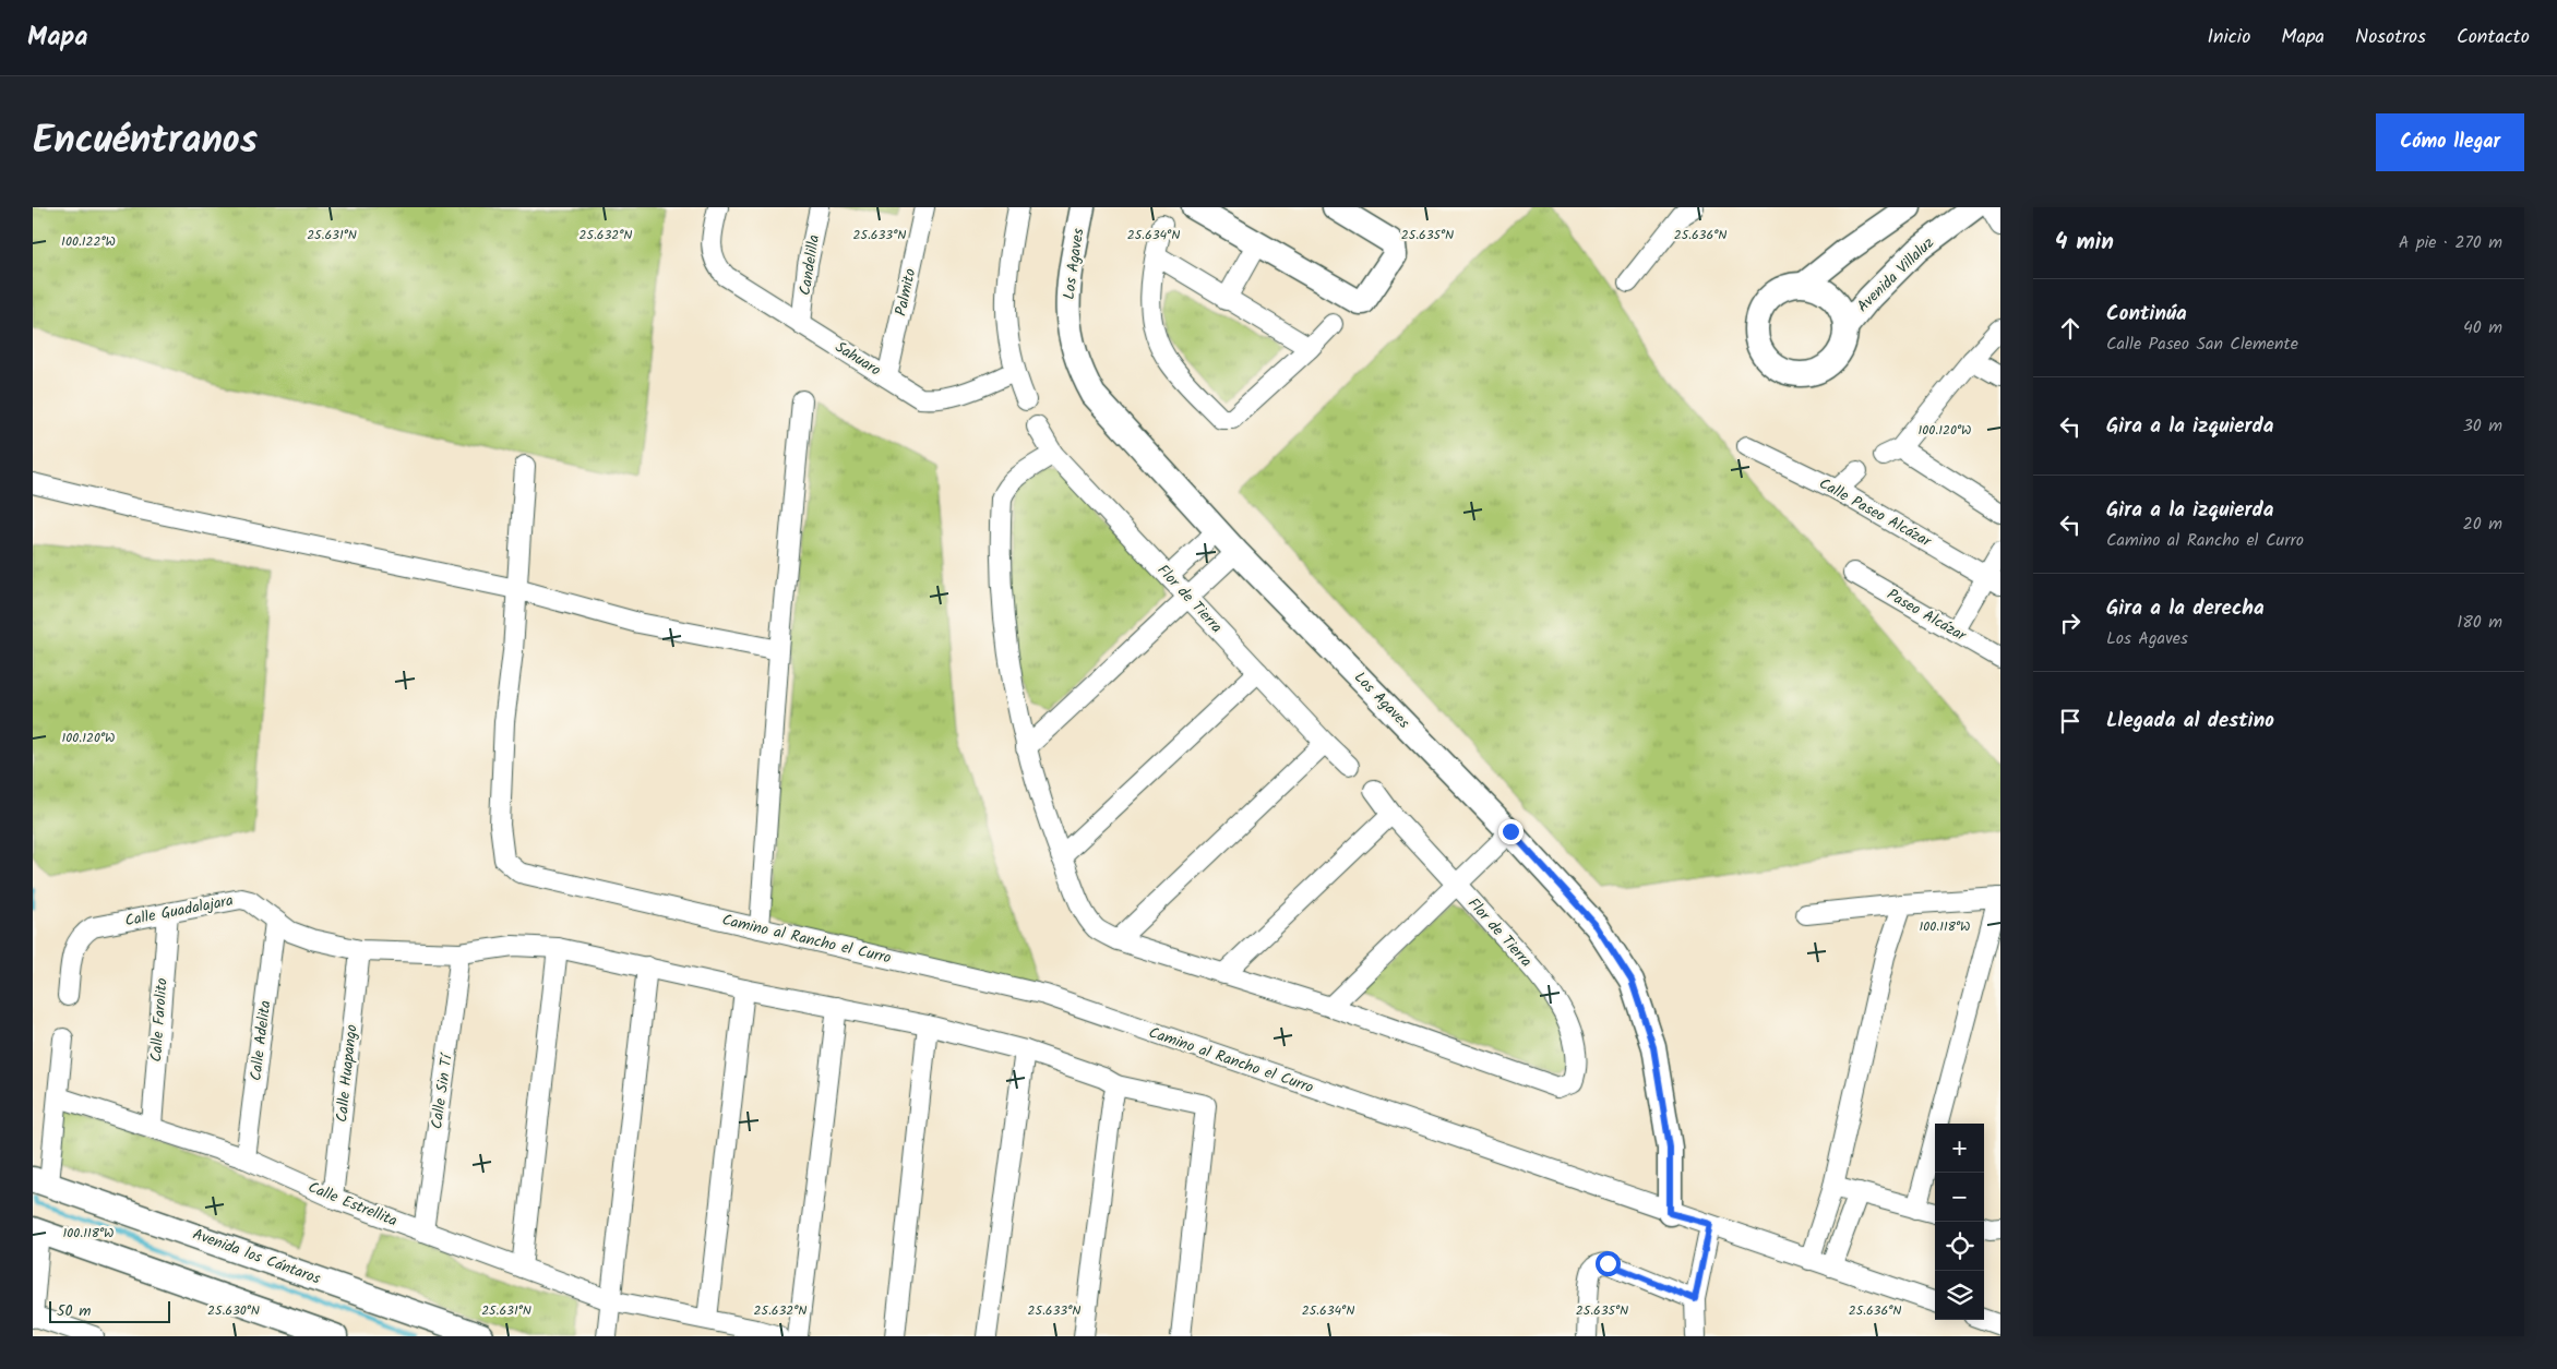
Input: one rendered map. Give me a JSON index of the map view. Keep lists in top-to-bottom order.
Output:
{
  "streets": {
    "street": [
      "Los Agaves",
      "Candelilla",
      "Avenida Villaluz",
      "Palmito",
      "Sahuaro",
      "Calle Paseo Alcázar",
      "Flor de Tierra",
      "Paseo Alcázar",
      "Calle Guadalajara",
      "Camino al Rancho el Curro",
      "Calle Farolito",
      "Calle Adelita",
      "Calle Huapango",
      "Calle Sin Tí",
      "Calle Estrellita",
      "Avenida los Cántaros"
    ]
  },
  "crossings": [
    ["Los Agaves", "Camino al Rancho el Curro"],
    ["Candelilla", "Sahuaro"],
    ["Palmito", "Sahuaro"],
    ["Calle Guadalajara", "Calle Farolito"],
    ["Calle Guadalajara", "Calle Adelita"],
    ["Calle Guadalajara", "Calle Huapango"],
    ["Calle Guadalajara", "Calle Sin Tí"],
    ["Calle Farolito", "Calle Estrellita"],
    ["Calle Adelita", "Calle Estrellita"],
    ["Calle Huapango", "Calle Estrellita"],
    ["Calle Sin Tí", "Calle Estrellita"]
  ],
  "scale_bar": "50 m",
  "page": {
    "header": "Mapa",
    "nav": [
      "Inicio",
      "Mapa",
      "Nosotros",
      "Contacto"
    ],
    "title": "Encuéntranos",
    "buttons": "Cómo llegar",
    "heading": ["4 min", "A pie · 270 m"],
    "list": [
      ["Continúa", "Calle Paseo San Clemente", "40 m"],
      ["Gira a la izquierda", "30 m"],
      ["Gira a la izquierda", "Camino al Rancho el Curro", "20 m"],
      ["Gira a la derecha", "Los Agaves", "180 m"],
      "Llegada al destino"
    ],
    "map_buttons": ["+", "−"],
    "scale": "50 m"
  },
  "coordinates": [
    "25.631°N",
    "25.632°N",
    "25.633°N",
    "25.634°N",
    "25.635°N",
    "25.636°N",
    "100.122°W",
    "100.120°W",
    "100.118°W",
    "25.630°N"
  ]
}
